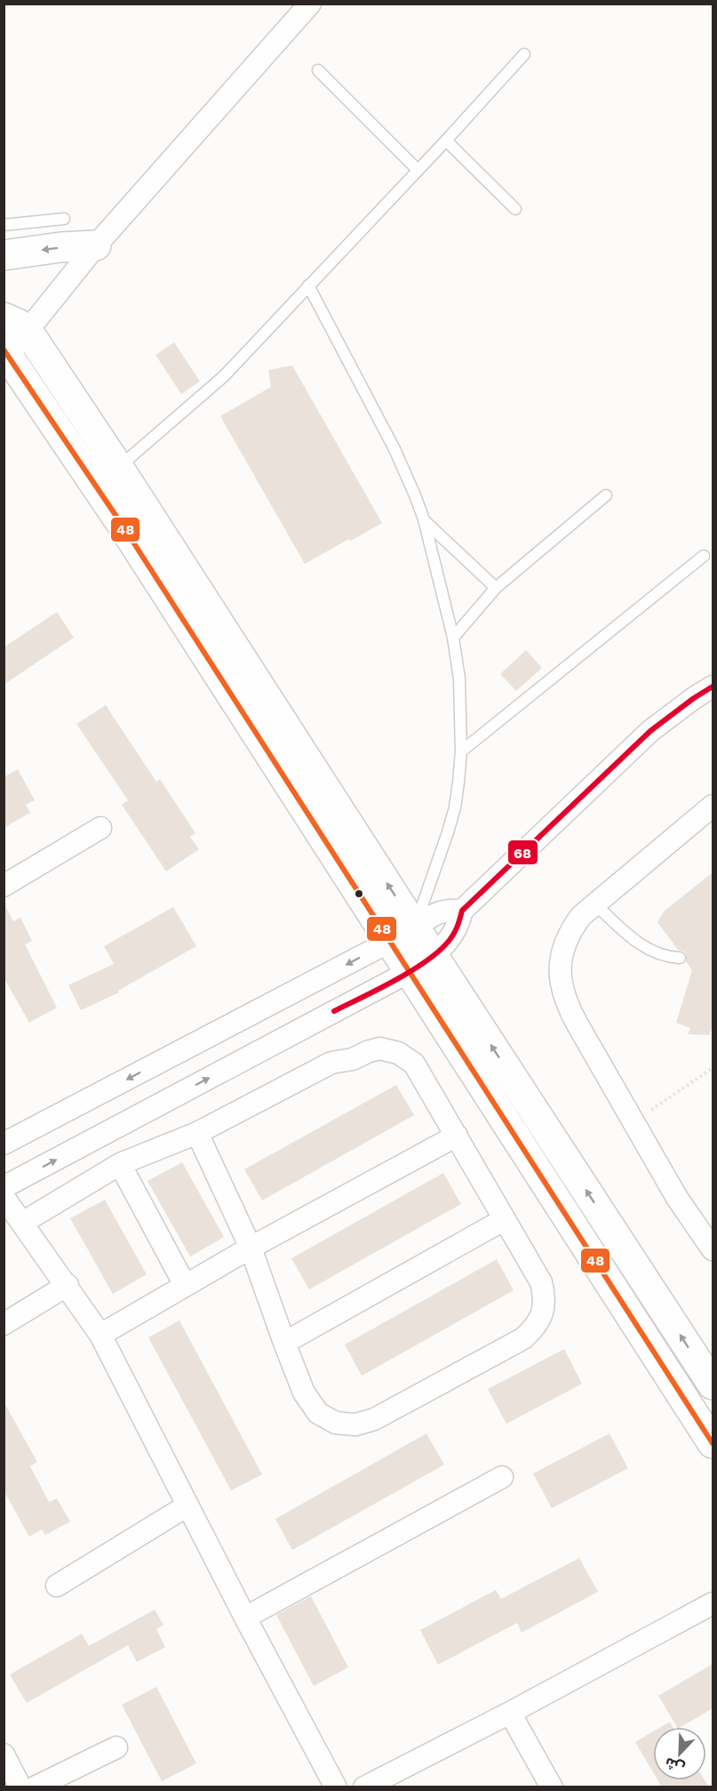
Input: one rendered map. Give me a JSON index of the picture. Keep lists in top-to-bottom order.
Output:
{
  "lines": ["transit line 48", "transit line 68"],
  "north": "bottom left"
}
